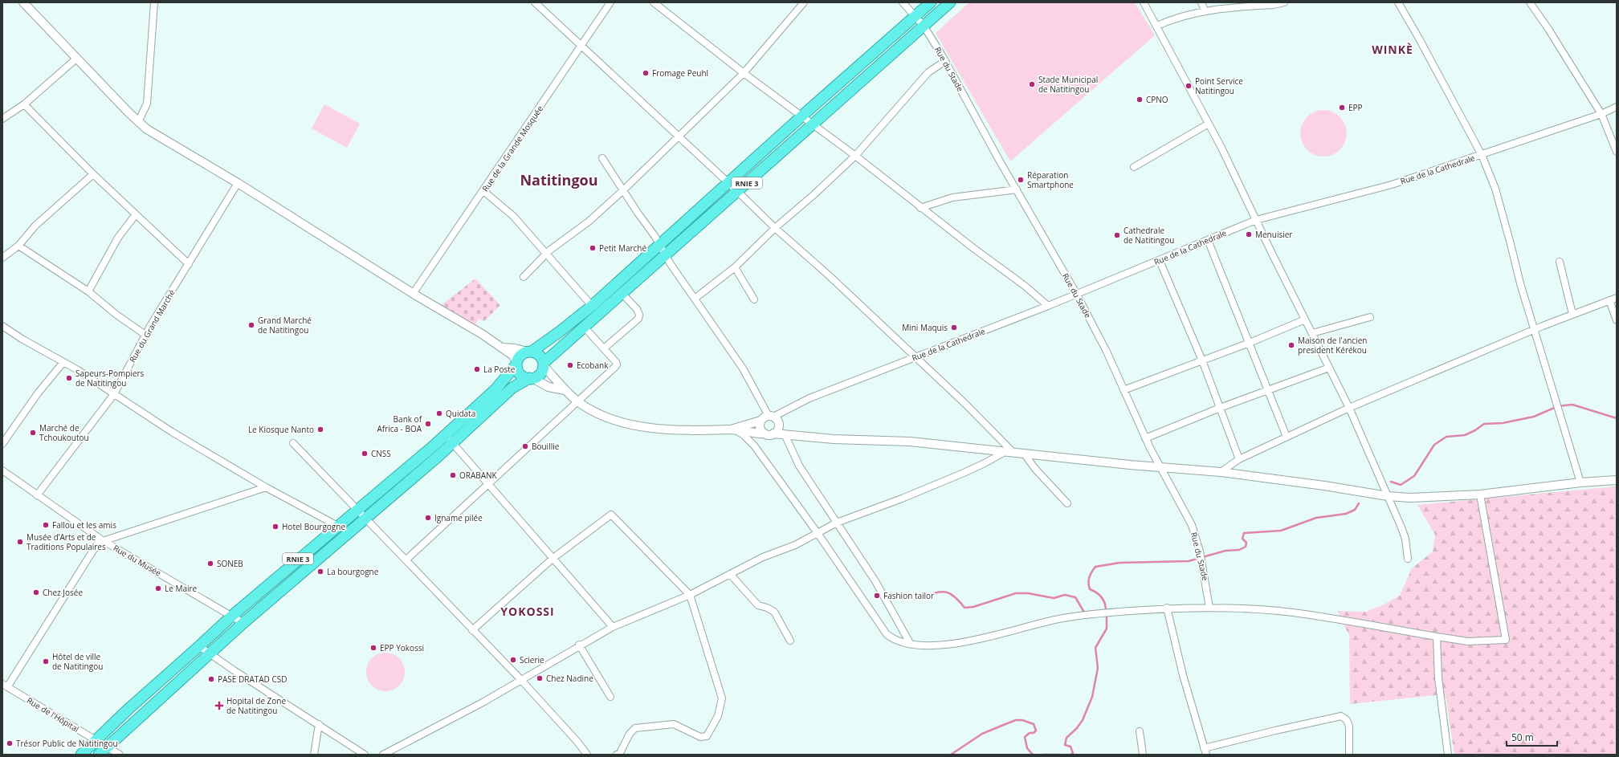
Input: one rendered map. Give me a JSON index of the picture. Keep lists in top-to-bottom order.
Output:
{
  "streets": {
    "highway": ["RNIE 3"],
    "street": [
      "Rue du Stade",
      "Rue de la Grande Mosquée",
      "Rue de la Cathedrale",
      "Rue du Grand Marché",
      "Rue du Musée",
      "Rue de l'Hôpital"
    ]
  },
  "crossings": [
    ["Rue du Stade", "Rue de la Cathedrale"],
    ["Rue du Stade", "RNIE 3"],
    ["RNIE 3", "Rue du Musée"],
    ["RNIE 3", "Rue de l'Hôpital"],
    ["Rue du Grand Marché", "Rue du Musée"]
  ],
  "districts": ["WINKÈ", "Natitingou", "YOKOSSI"],
  "places": {
    "other": [
      "Fromage Peuhl",
      "Stade Municipal de Natitingou",
      "Point Service Natitingou",
      "CPNO",
      "EPP",
      "Réparation Smartphone",
      "Menuisier",
      "Cathedrale de Natitingou",
      "Petit Marché",
      "Grand Marché de Natitingou",
      "Mini Maquis",
      "Maison de l'ancien president Kérékou",
      "Ecobank",
      "La Poste",
      "Sapeurs-Pompiers de Natitingou",
      "Quidata",
      "Bank of Africa - BOA",
      "Le Kiosque Nanto",
      "Marché de Tchoukoutou",
      "Bouillie",
      "CNSS",
      "ORABANK",
      "Igname pilée",
      "Fallou et les amis",
      "Hotel Bourgogne",
      "Musée d’Arts et de Traditions Populaires",
      "SONEB",
      "La bourgogne",
      "Le Maire",
      "Chez Josée",
      "Fashion tailor",
      "EPP Yokossi",
      "Scierie",
      "Hôtel de ville de Natitingou",
      "Chez Nadine",
      "PASE DRATAD CSD",
      "Trésor Public de Natitingou"
    ],
    "health": ["Hopital de Zone de Natitingou"]
  },
  "scale_bar": "50 m"
}
